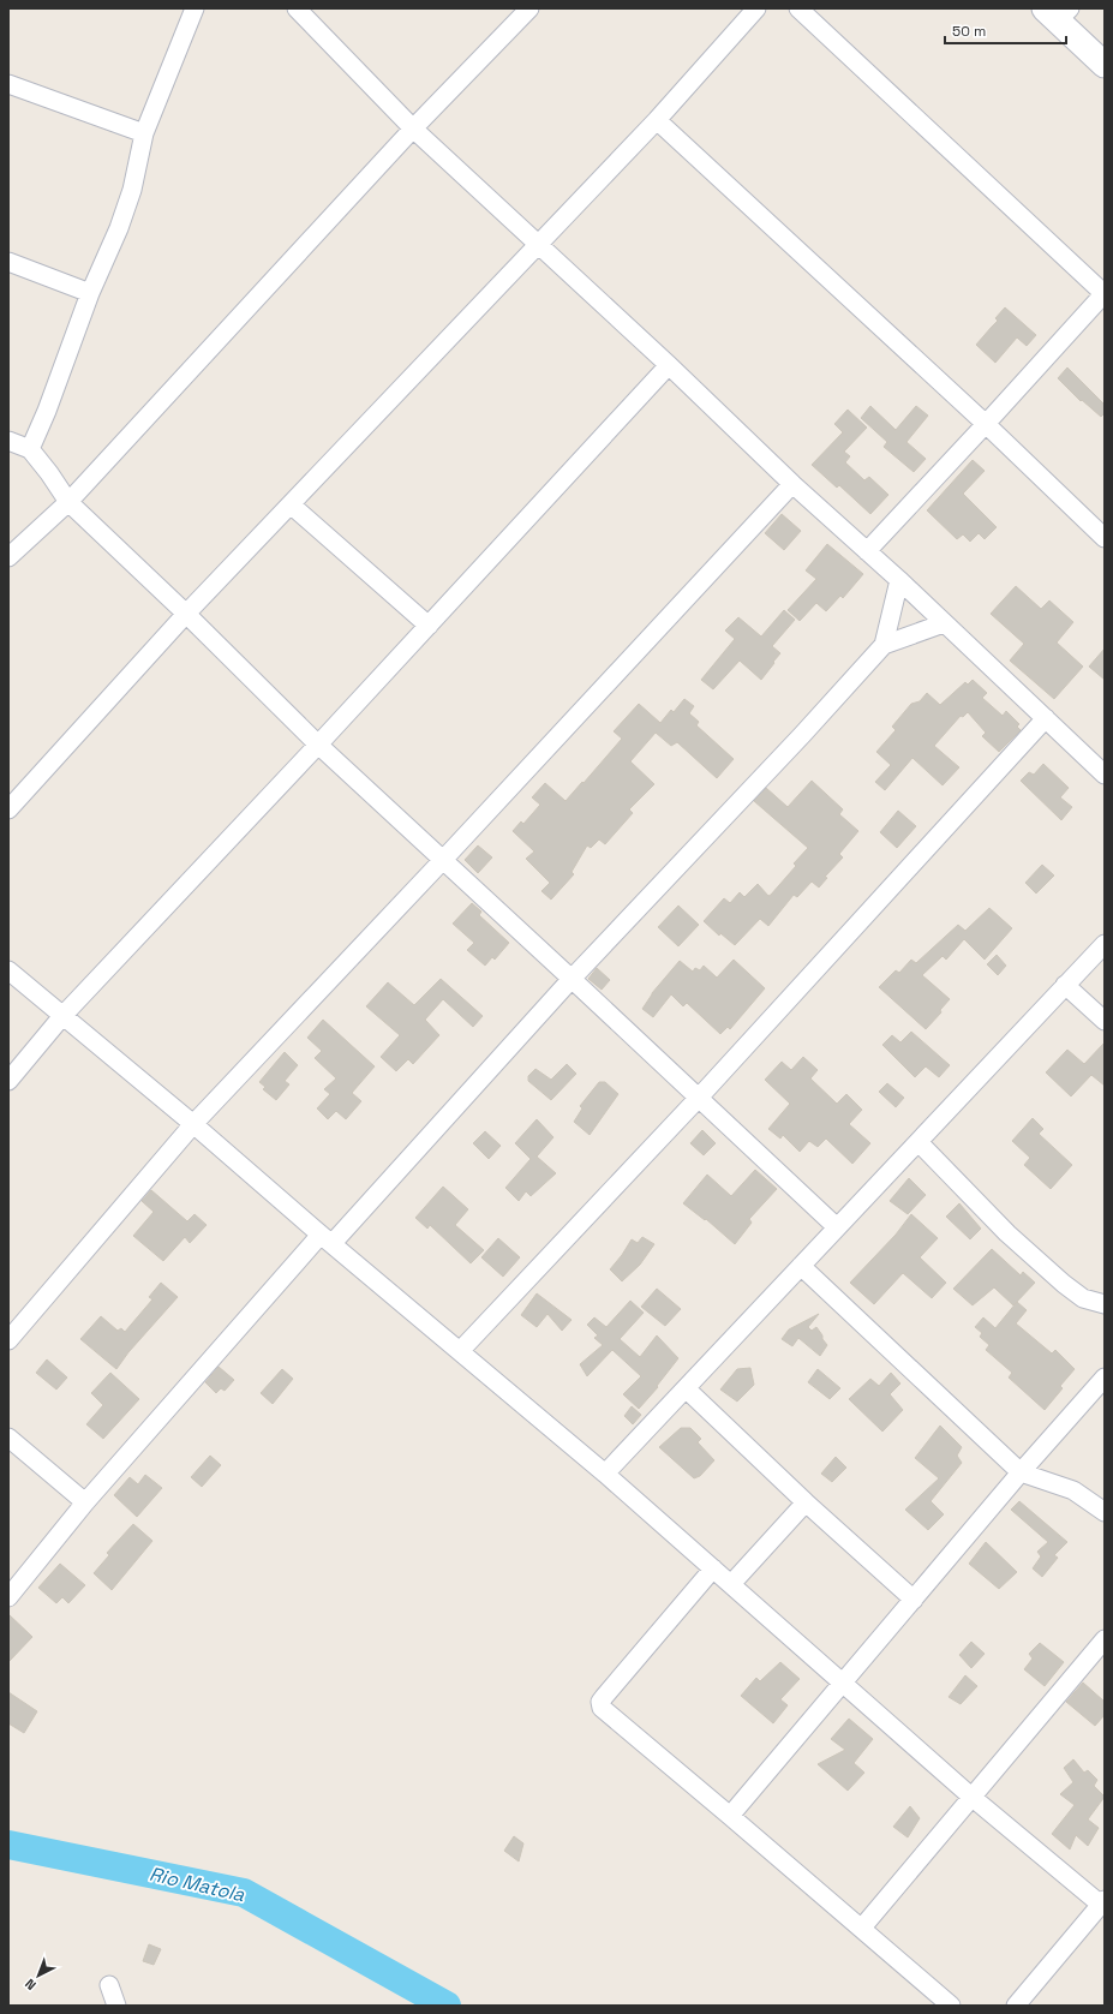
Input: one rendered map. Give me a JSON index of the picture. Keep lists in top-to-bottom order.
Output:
{
  "water": ["Rio Matola"],
  "scale_bar": "50 m",
  "north": "bottom left"
}
